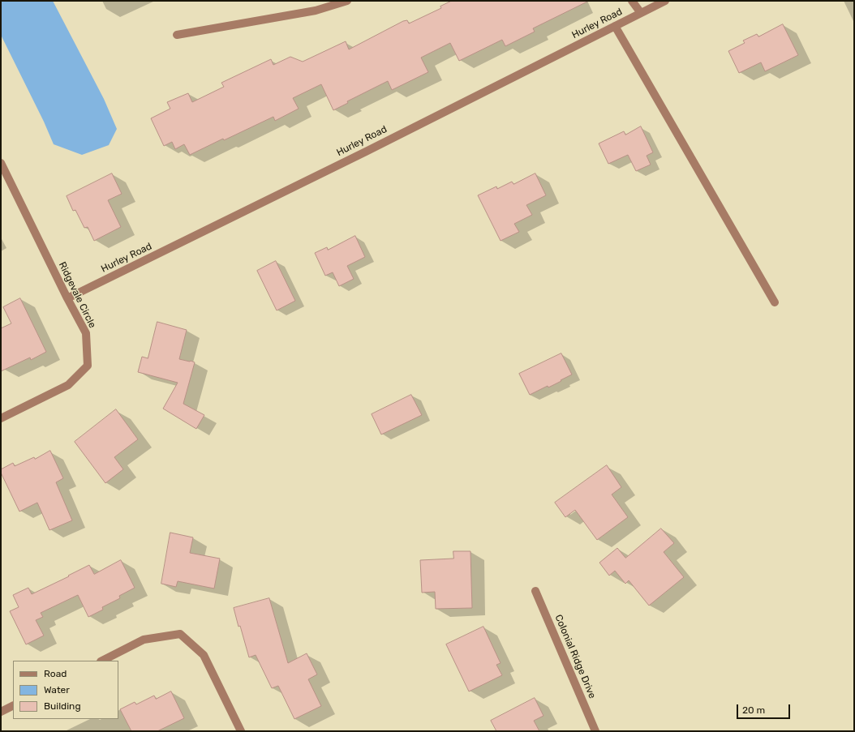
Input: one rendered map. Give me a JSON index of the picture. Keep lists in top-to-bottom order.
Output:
{
  "streets": {
    "street": ["Hurley Road", "Ridgevale Circle", "Colonial Ridge Drive"]
  },
  "crossings": [
    ["Hurley Road", "Ridgevale Circle"]
  ],
  "legend": ["Road", "Water", "Building"],
  "scale_bar": "20 m"
}
